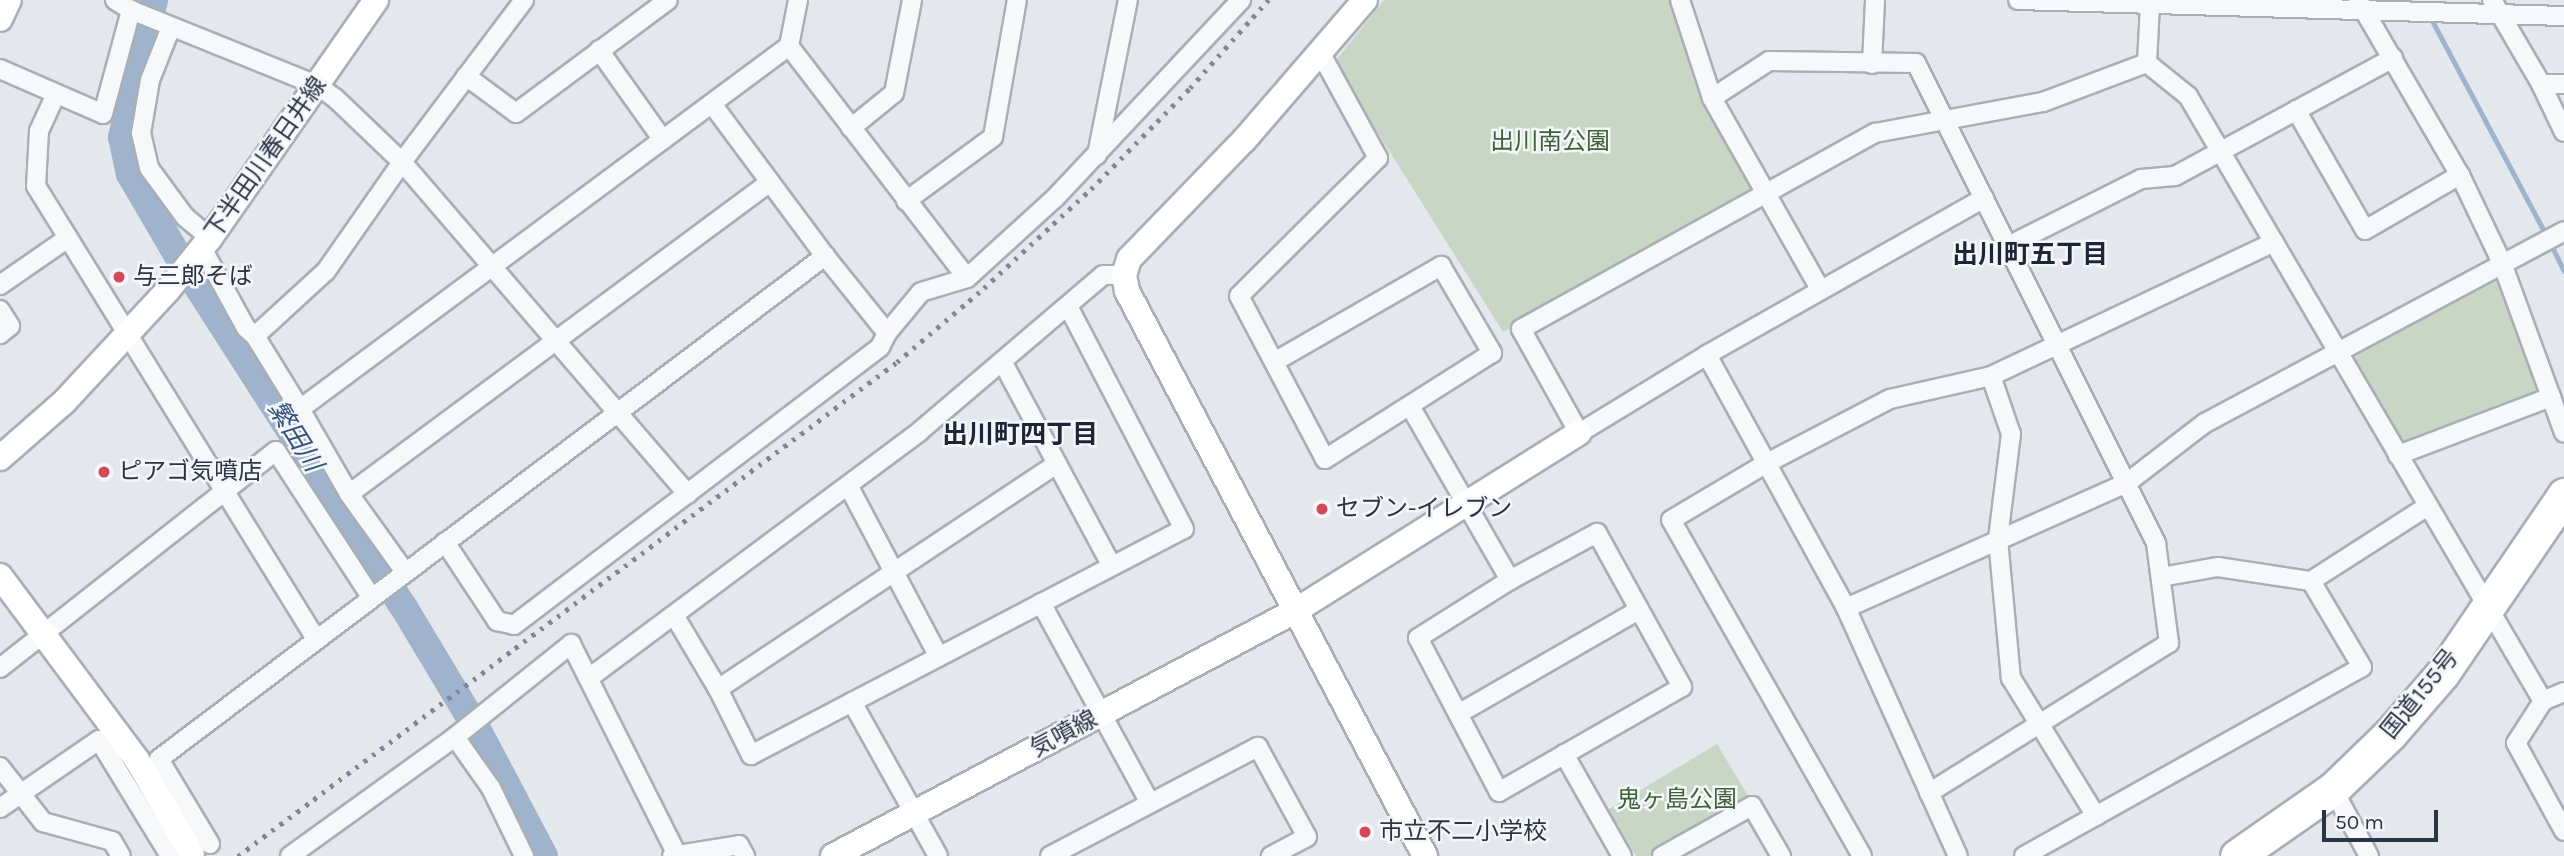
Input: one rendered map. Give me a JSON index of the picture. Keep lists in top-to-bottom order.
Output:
{
  "streets": {
    "highway": ["国道155号"],
    "street": ["下半田川春日井線", "気噴線"]
  },
  "districts": ["出川町五丁目", "出川町四丁目"],
  "water": ["繁田川"],
  "parks": ["出川南公園", "鬼ヶ島公園"],
  "places": [
    "与三郎そば",
    "ピアゴ気噴店",
    "セブン-イレブン",
    "市立不二小学校"
  ],
  "scale_bar": "50 m"
}
